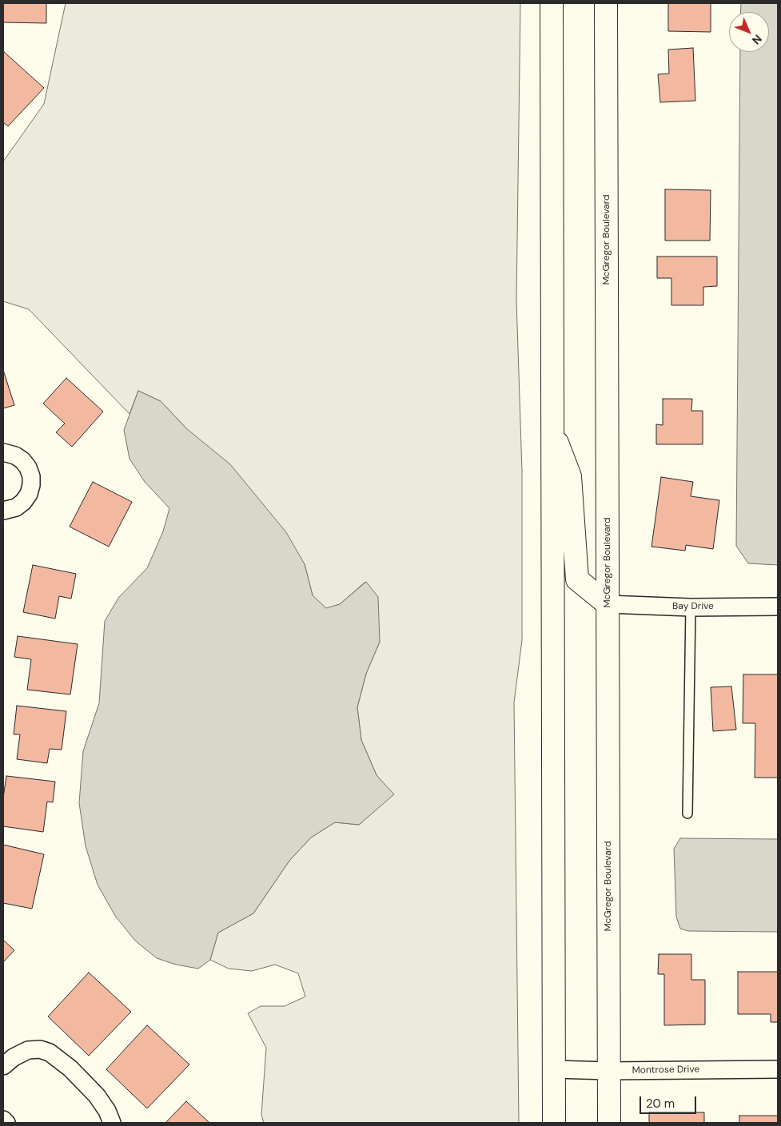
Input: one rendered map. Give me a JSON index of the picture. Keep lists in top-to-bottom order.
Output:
{
  "streets": {
    "main road": ["McGregor Boulevard"],
    "street": ["Bay Drive", "Montrose Drive"]
  },
  "crossings": [
    ["McGregor Boulevard", "Bay Drive"],
    ["McGregor Boulevard", "Montrose Drive"]
  ],
  "scale_bar": "20 m",
  "north": "bottom right"
}
